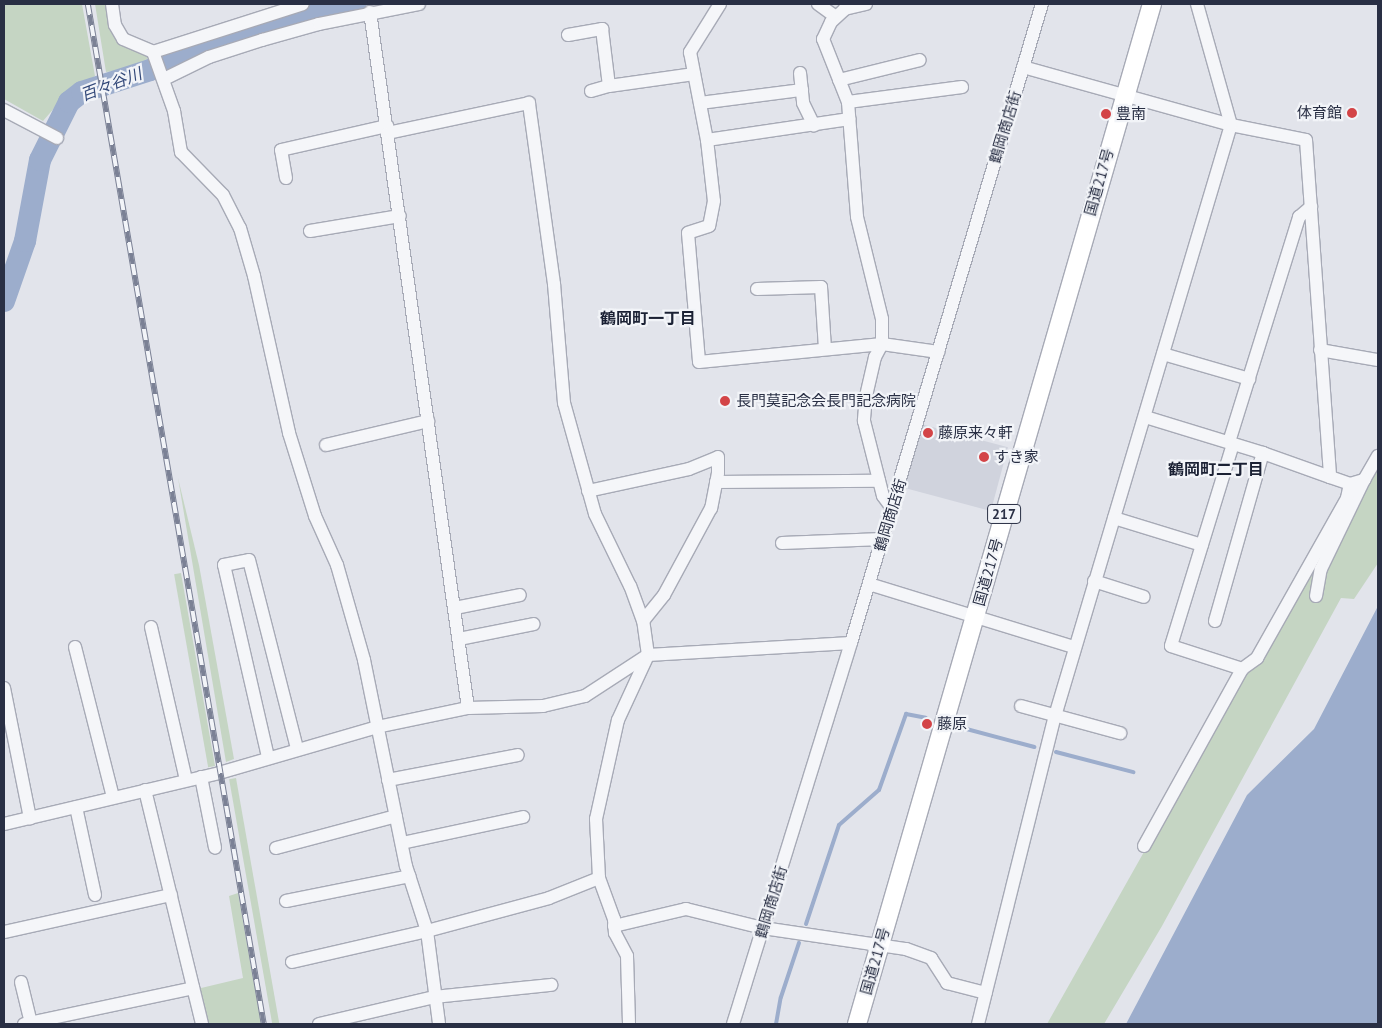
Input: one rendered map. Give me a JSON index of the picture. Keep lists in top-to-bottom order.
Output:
{
  "streets": {
    "highway": ["国道217号", "217"],
    "street": ["鶴岡商店街"]
  },
  "districts": ["鶴岡町一丁目", "鶴岡町二丁目"],
  "water": ["百々谷川"],
  "places": [
    "体育館",
    "豊南",
    "長門莫記念会長門記念病院",
    "藤原来々軒",
    "すき家",
    "藤原"
  ]
}
